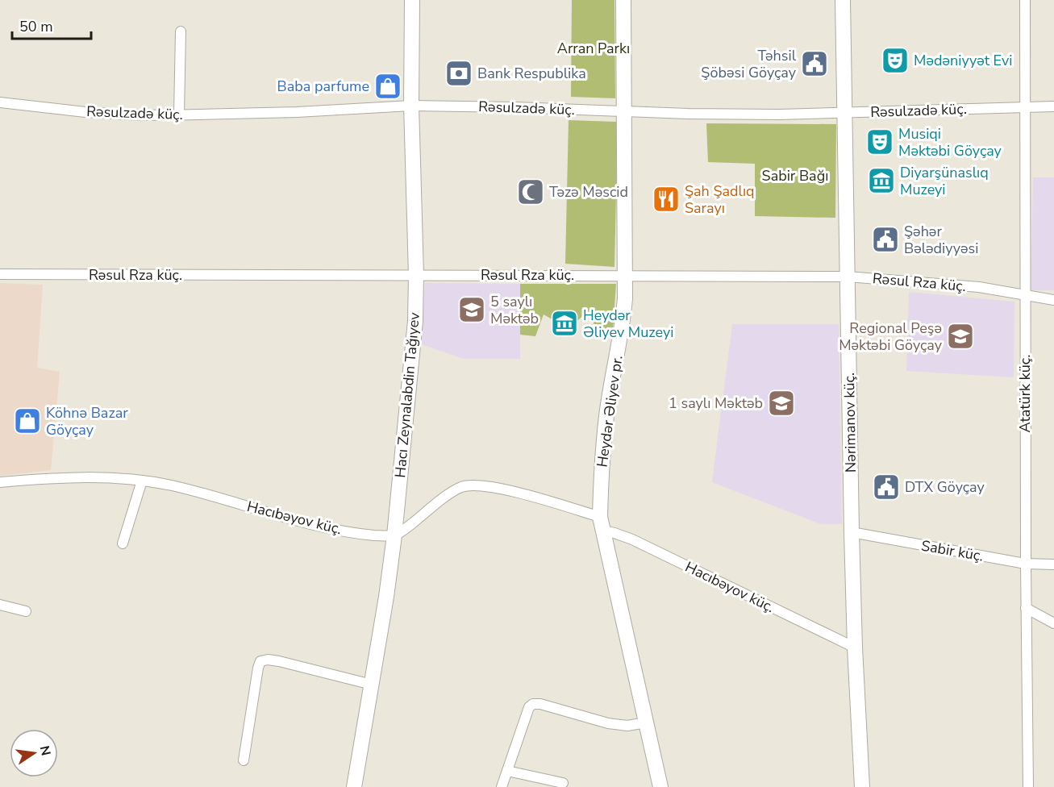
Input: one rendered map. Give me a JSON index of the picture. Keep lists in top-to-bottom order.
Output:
{
  "streets": {
    "street": [
      "Rəsulzadə küç.",
      "Rəsul Rza küç.",
      "Atatürk küç.",
      "Hacı Zeynalabdin Tağıyev",
      "Heydər Əliyev pr.",
      "Nərimanov küç.",
      "Hacıbəyov küç.",
      "Sabir küç."
    ]
  },
  "crossings": [
    ["Rəsulzadə küç.", "Atatürk küç."],
    ["Rəsulzadə küç.", "Hacı Zeynalabdin Tağıyev"],
    ["Rəsulzadə küç.", "Heydər Əliyev pr."],
    ["Rəsulzadə küç.", "Nərimanov küç."],
    ["Rəsul Rza küç.", "Atatürk küç."],
    ["Rəsul Rza küç.", "Hacı Zeynalabdin Tağıyev"],
    ["Rəsul Rza küç.", "Heydər Əliyev pr."],
    ["Rəsul Rza küç.", "Nərimanov küç."],
    ["Atatürk küç.", "Sabir küç."],
    ["Hacı Zeynalabdin Tağıyev", "Hacıbəyov küç."],
    ["Heydər Əliyev pr.", "Hacıbəyov küç."],
    ["Nərimanov küç.", "Hacıbəyov küç."],
    ["Nərimanov küç.", "Sabir küç."]
  ],
  "parks": ["Arran Parkı", "Sabir Bağı"],
  "places": {
    "theatre": ["Mədəniyyət Evi", "Musiqi Məktəbi Göyçay"],
    "public building": ["Təhsil Şöbəsi Göyçay", "Şəhər Bələdiyyəsi", "DTX Göyçay"],
    "bank": ["Bank Respublika"],
    "shop": ["Baba parfume", "Köhnə Bazar Göyçay"],
    "museum": ["Diyarşünaslıq Muzeyi", "Heydər Əliyev Muzeyi"],
    "mosque": ["Təzə Məscid"],
    "restaurant": ["Şah Şadlıq Sarayı"],
    "school or university": ["5 saylı Məktəb", "Regional Peşə Məktəbi Göyçay", "1 saylı Məktəb"]
  },
  "scale_bar": "50 m",
  "north": "right"
}
